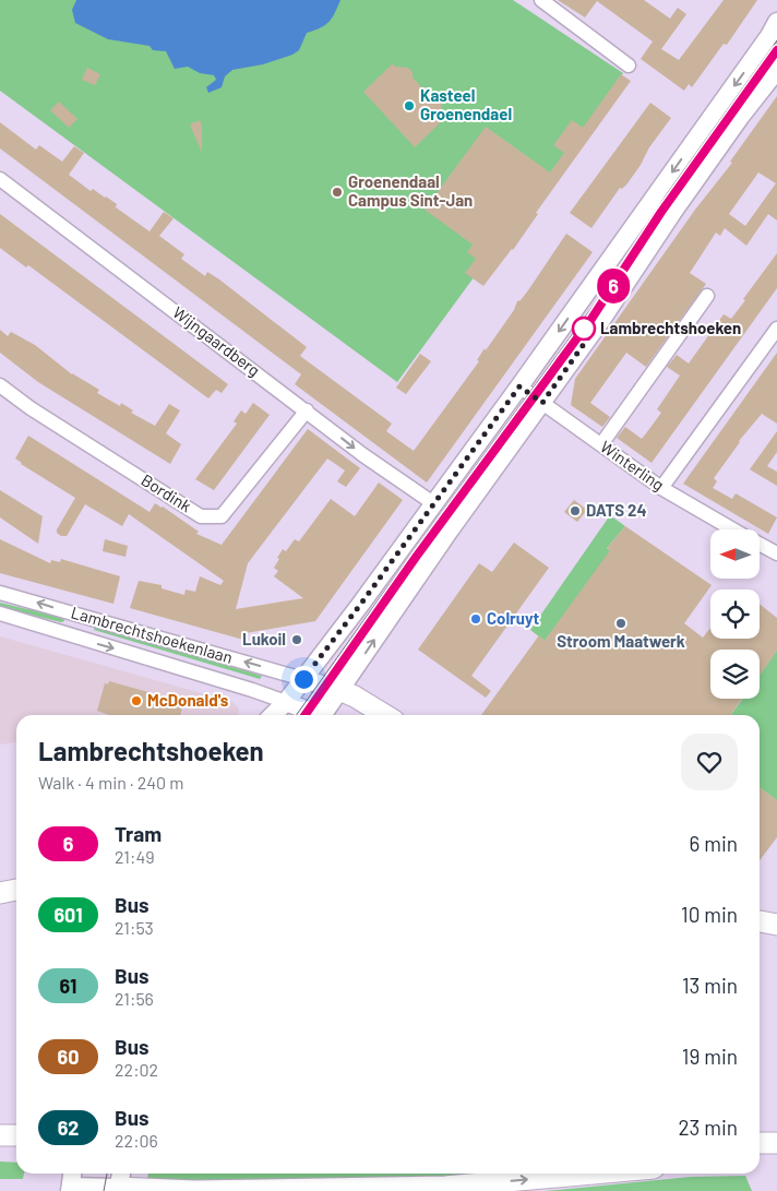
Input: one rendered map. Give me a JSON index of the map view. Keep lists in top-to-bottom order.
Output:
{
  "streets": {
    "street": [
      "Wijngaardberg",
      "Winterling",
      "Bordink",
      "Lambrechtshoekenlaan"
    ]
  },
  "crossings": [
    ["Wijngaardberg", "Bordink"]
  ],
  "places": [
    "Kasteel Groenendael",
    "Groenendaal Campus Sint-Jan",
    "Lambrechtshoeken",
    "DATS 24",
    "Colruyt",
    "Stroom Maatwerk",
    "Lukoil",
    "McDonald's"
  ],
  "lines": ["tram line 6"],
  "north": "left",
  "page": {
    "on_map": "6",
    "heading": ["Lambrechtshoeken", "Walk · 4 min · 240 m"],
    "list": [
      {
        "mark": "6",
        "name": "Tram",
        "note": "21:49",
        "value": "6 min"
      },
      {
        "mark": "601",
        "name": "Bus",
        "note": "21:53",
        "value": "10 min"
      },
      {
        "mark": "61",
        "name": "Bus",
        "note": "21:56",
        "value": "13 min"
      },
      {
        "mark": "60",
        "name": "Bus",
        "note": "22:02",
        "value": "19 min"
      },
      {
        "mark": "62",
        "name": "Bus",
        "note": "22:06",
        "value": "23 min"
      }
    ]
  }
}
